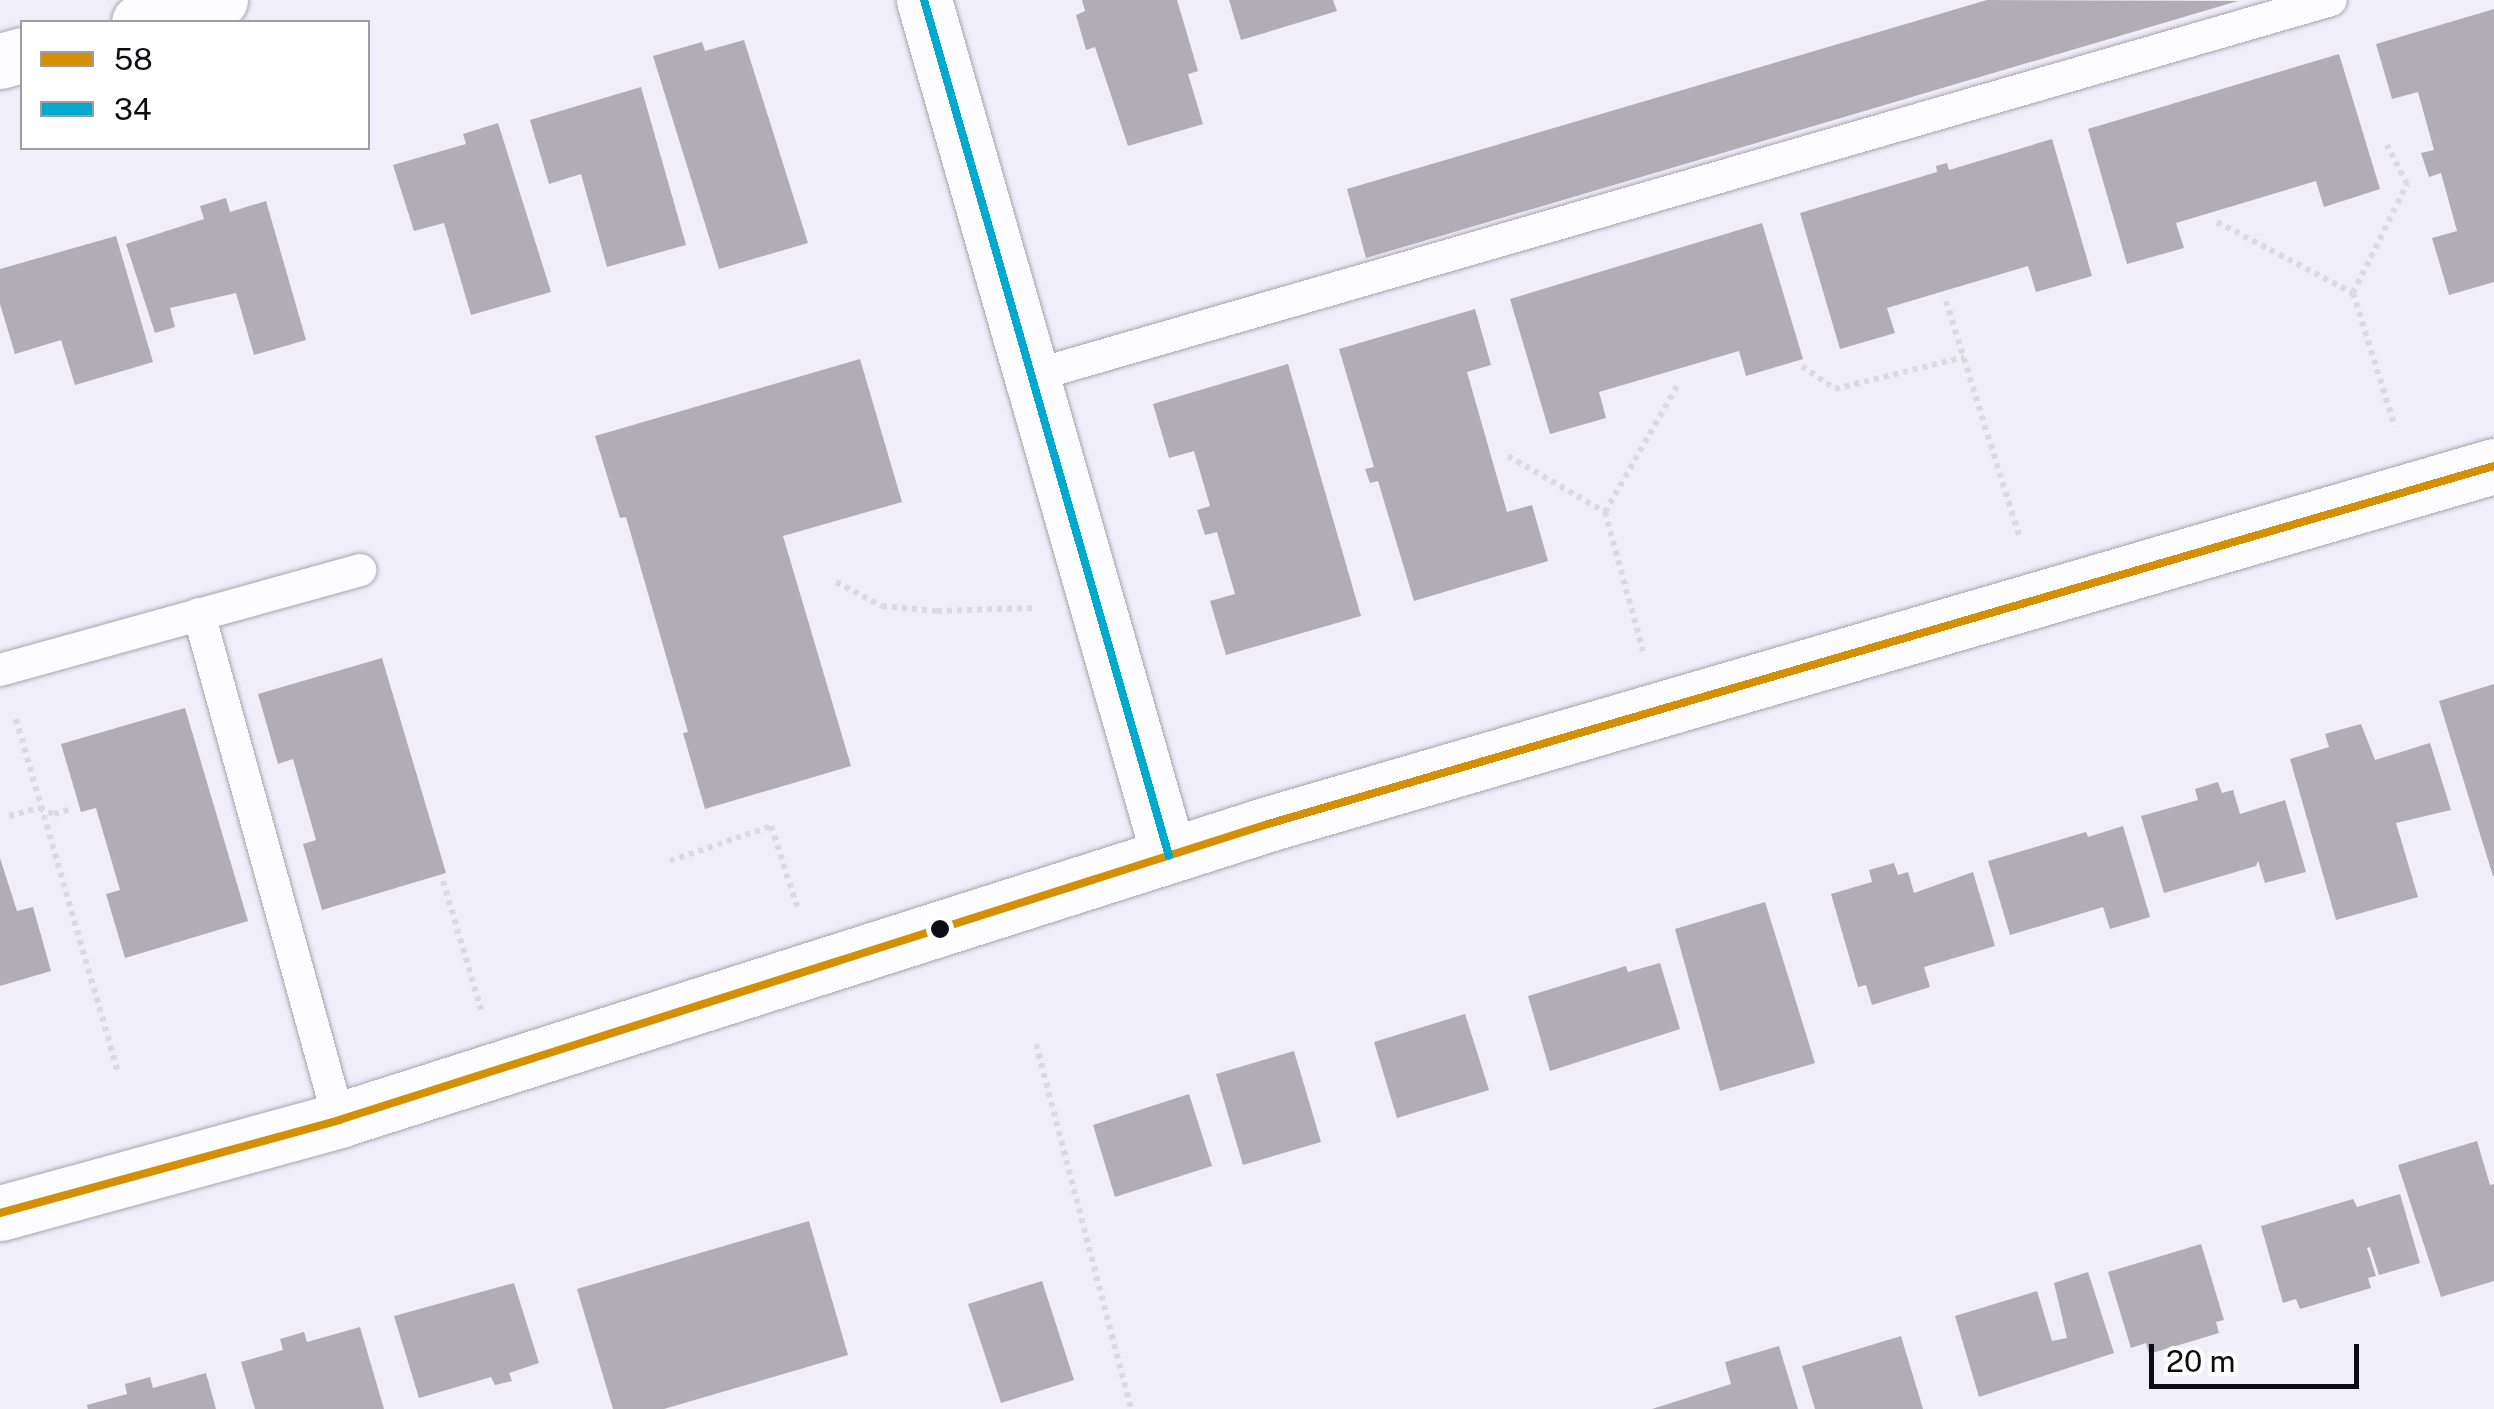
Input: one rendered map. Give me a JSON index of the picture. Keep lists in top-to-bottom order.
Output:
{
  "lines": ["transit line 34", "transit line 58"],
  "legend": ["58", "34"],
  "scale_bar": "20 m"
}
